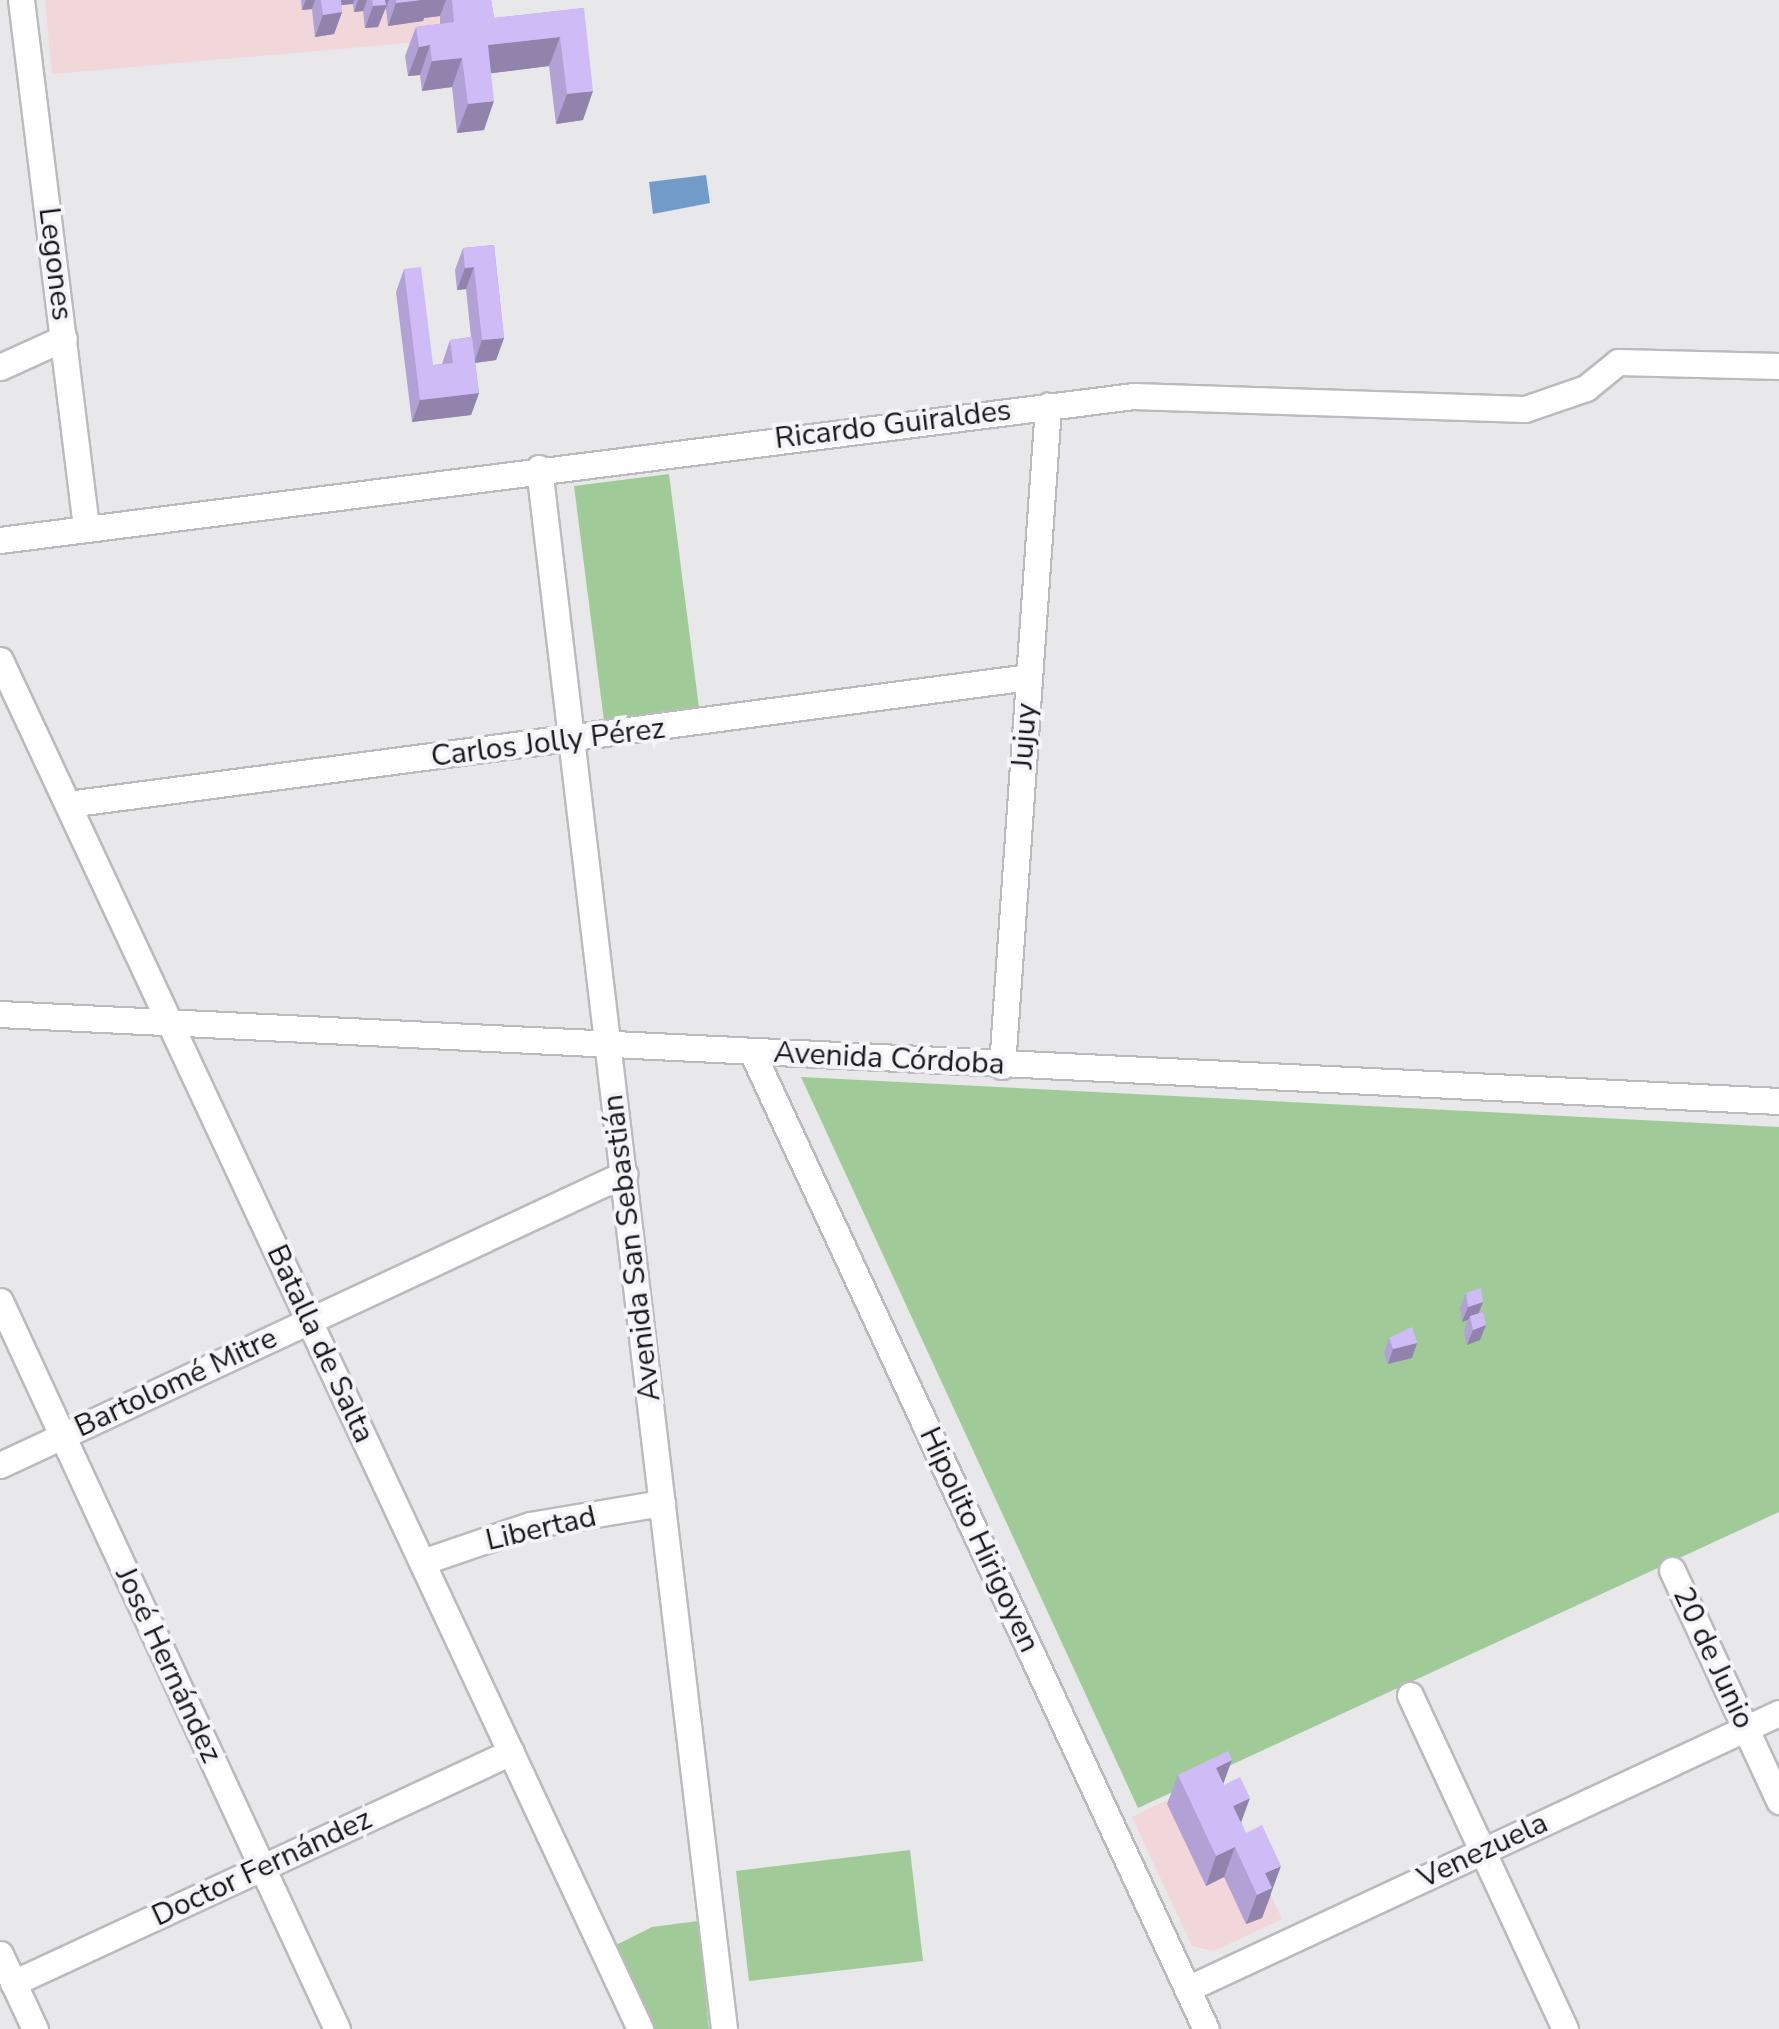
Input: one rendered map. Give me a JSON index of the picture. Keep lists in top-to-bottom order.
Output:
{
  "streets": {
    "street": [
      "Legones",
      "Ricardo Guiraldes",
      "Jujuy",
      "Carlos Jolly Pérez",
      "Avenida Córdoba",
      "Avenida San Sebastián",
      "Batalla de Salta",
      "Bartolomé Mitre",
      "Libertad",
      "Hipolito Hirigoyen",
      "20 de Junio",
      "José Hernández",
      "Venezuela",
      "Doctor Fernández"
    ]
  },
  "crossings": [
    ["Legones", "Ricardo Guiraldes"],
    ["Ricardo Guiraldes", "Jujuy"],
    ["Ricardo Guiraldes", "Avenida San Sebastián"],
    ["Jujuy", "Carlos Jolly Pérez"],
    ["Jujuy", "Avenida Córdoba"],
    ["Carlos Jolly Pérez", "Avenida San Sebastián"],
    ["Carlos Jolly Pérez", "Batalla de Salta"],
    ["Avenida Córdoba", "Avenida San Sebastián"],
    ["Avenida Córdoba", "Batalla de Salta"],
    ["Avenida Córdoba", "Hipolito Hirigoyen"],
    ["Avenida San Sebastián", "Bartolomé Mitre"],
    ["Avenida San Sebastián", "Libertad"],
    ["Batalla de Salta", "Bartolomé Mitre"],
    ["Batalla de Salta", "Libertad"],
    ["Batalla de Salta", "Doctor Fernández"],
    ["Bartolomé Mitre", "José Hernández"],
    ["Hipolito Hirigoyen", "Venezuela"],
    ["20 de Junio", "Venezuela"],
    ["José Hernández", "Doctor Fernández"]
  ]
}
